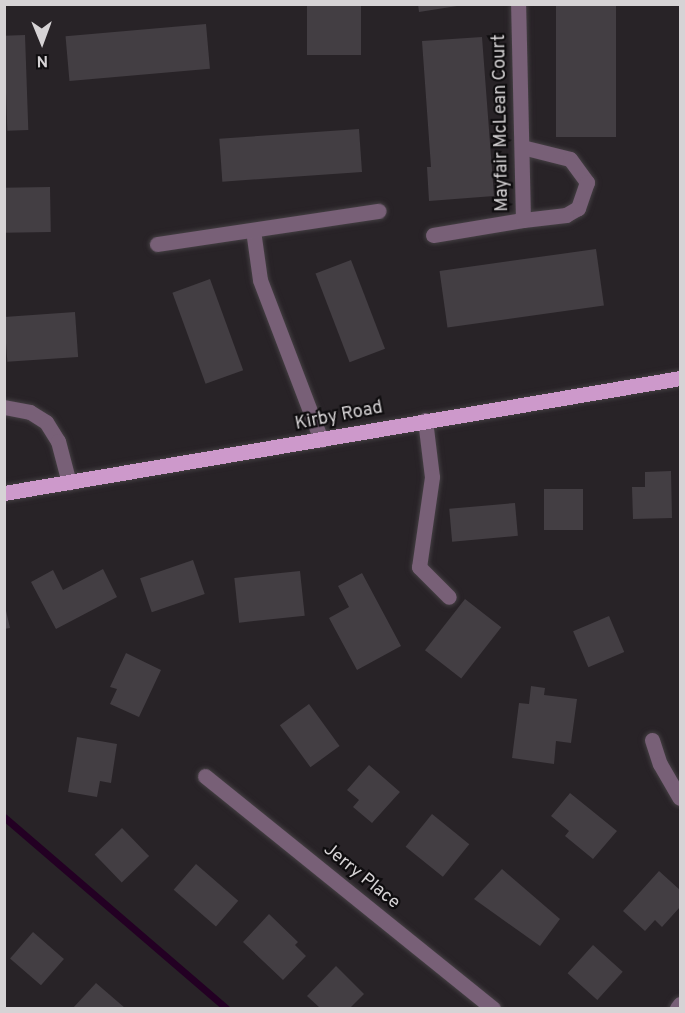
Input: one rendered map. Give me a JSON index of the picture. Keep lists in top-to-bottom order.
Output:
{
  "streets": {
    "main road": ["Kirby Road"],
    "street": ["Mayfair McLean Court", "Jerry Place"]
  },
  "north": "bottom"
}
